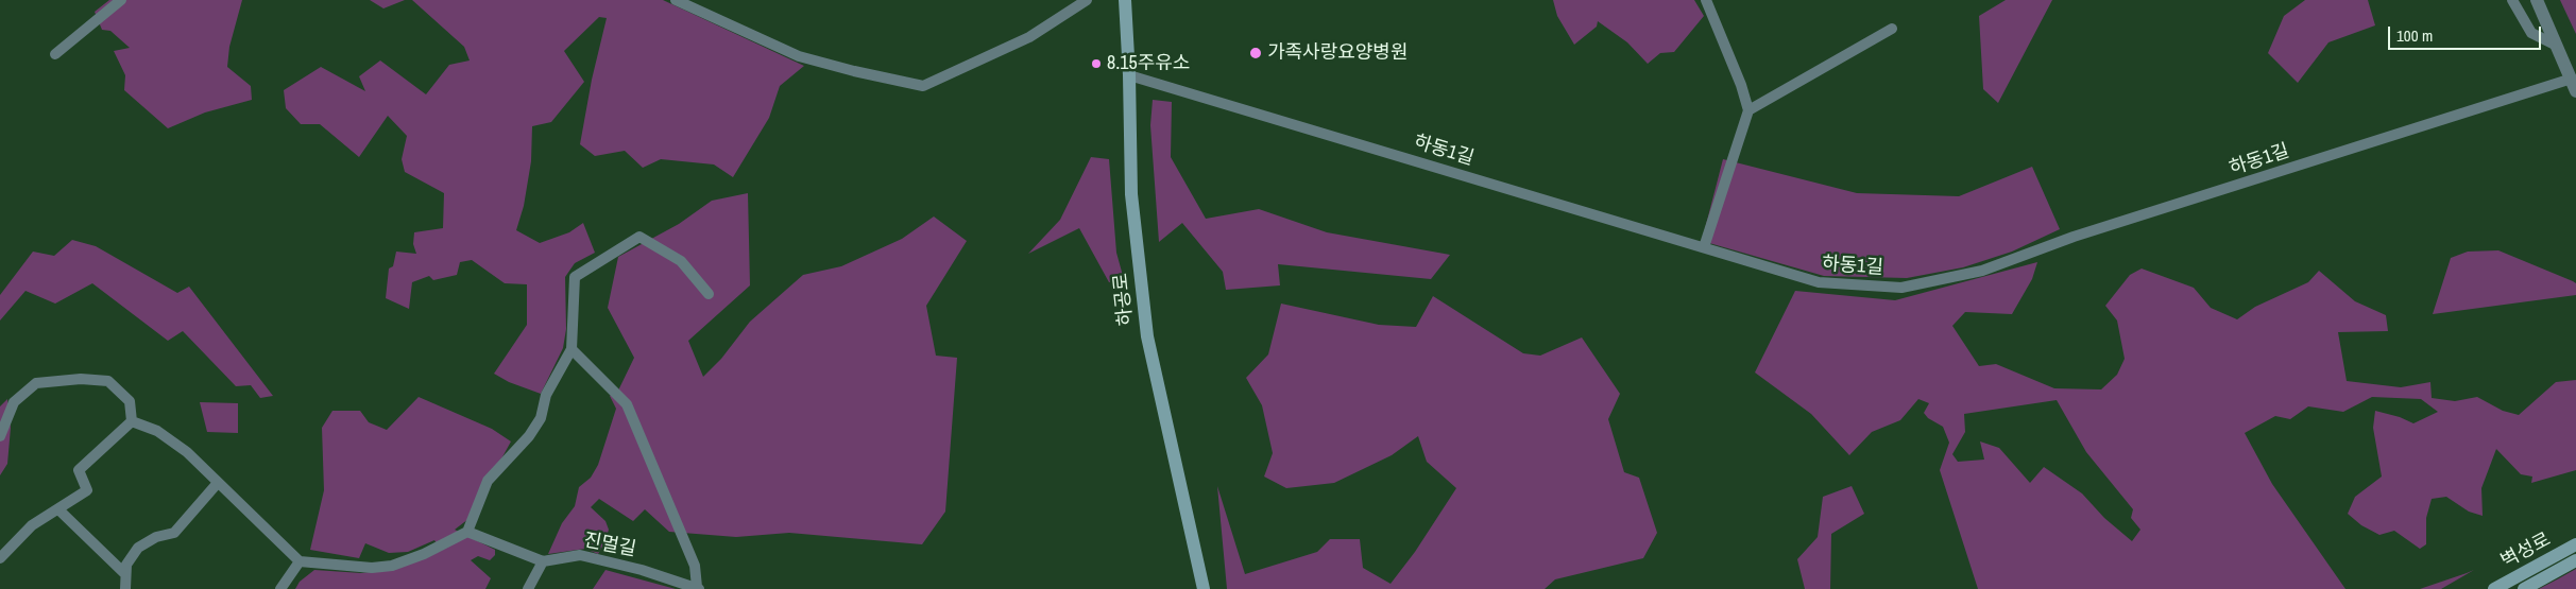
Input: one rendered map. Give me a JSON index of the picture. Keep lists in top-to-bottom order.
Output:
{
  "streets": {
    "main road": ["하공로", "벽성로"],
    "street": ["하동1길", "진멀길"]
  },
  "crossings": [
    ["하동1길", "하공로"]
  ],
  "places": ["가족사랑요양병원", "8.15주유소"],
  "scale_bar": "100 m"
}
